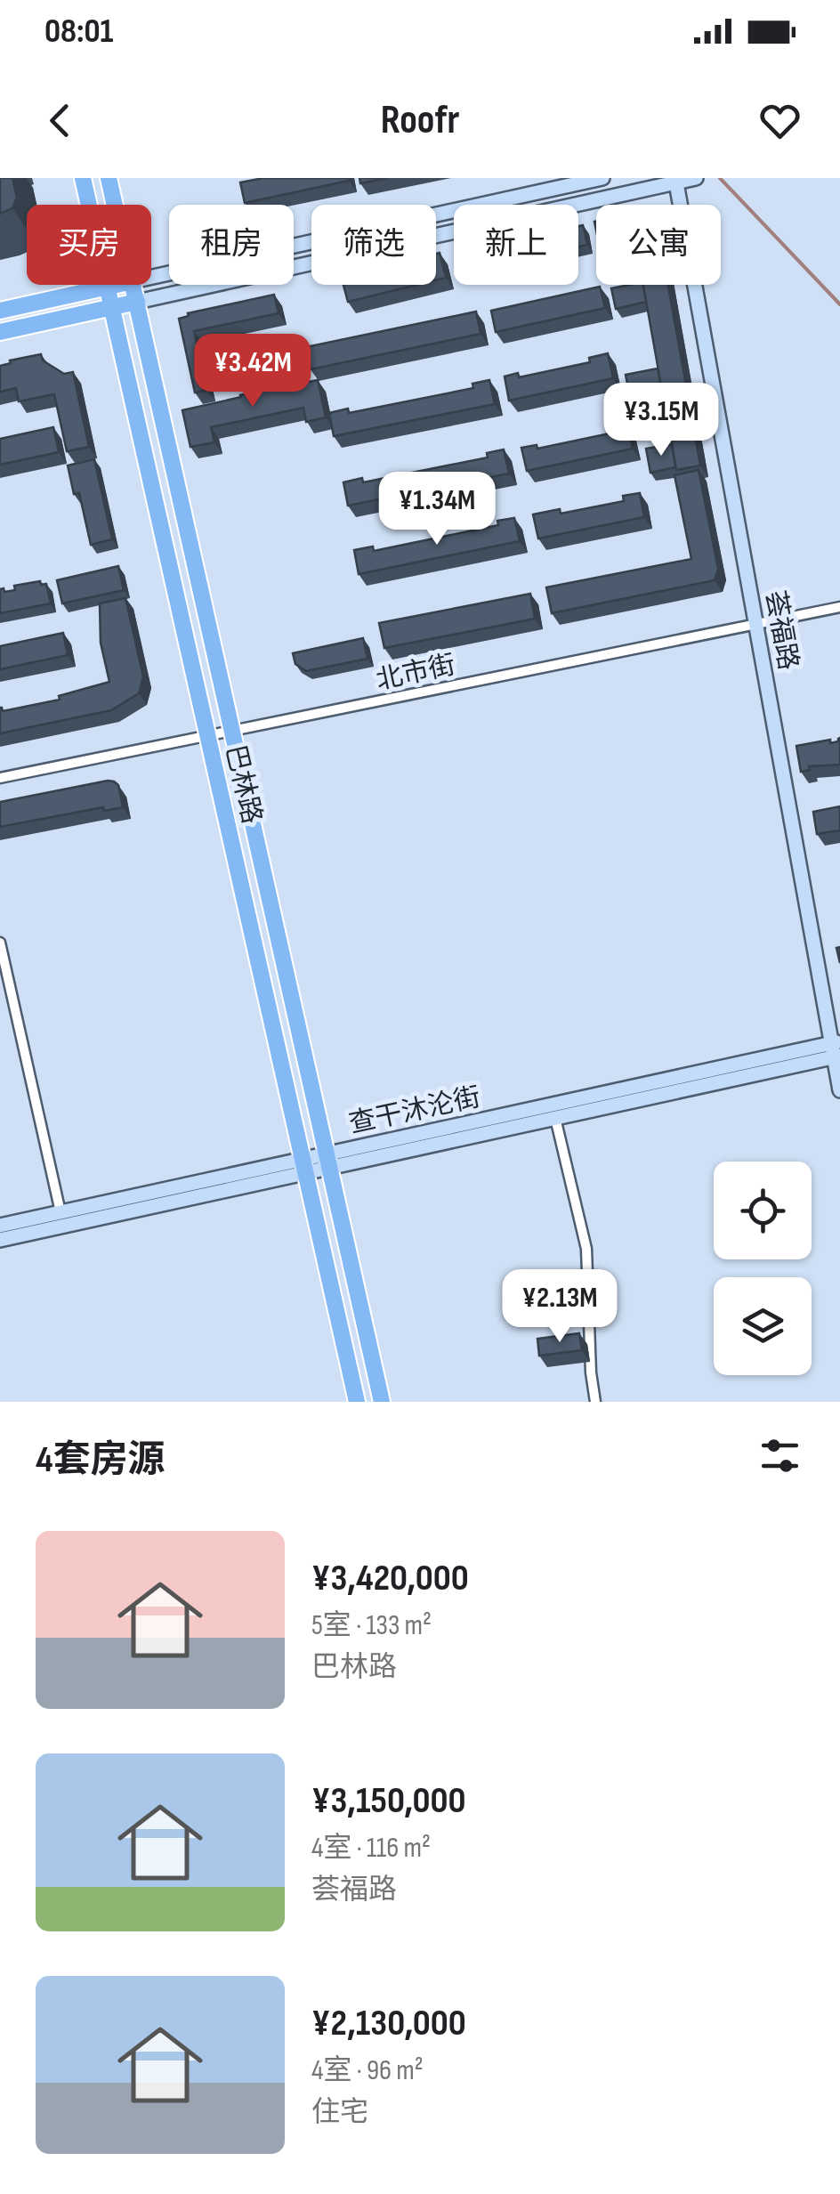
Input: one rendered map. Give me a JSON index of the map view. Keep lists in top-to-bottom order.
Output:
{
  "streets": {
    "main road": ["巴林路"],
    "street": ["荟福路", "北市街", "查干沐沦街"]
  },
  "crossings": [
    ["荟福路", "北市街"],
    ["荟福路", "查干沐沦街"],
    ["北市街", "巴林路"],
    ["巴林路", "查干沐沦街"]
  ],
  "page": {
    "status": "08:01",
    "header": "Roofr",
    "chip": [
      "买房",
      "租房",
      "筛选",
      "新上",
      "公寓"
    ],
    "price": [
      "¥3.42M",
      "¥3.15M",
      "¥1.34M",
      "¥2.13M"
    ],
    "heading": "4套房源",
    "list": [
      {
        "name": "¥3,420,000",
        "note": "5室 · 133 m² · 巴林路"
      },
      {
        "name": "¥3,150,000",
        "note": "4室 · 116 m² · 荟福路"
      },
      {
        "name": "¥2,130,000",
        "note": "4室 · 96 m² · 住宅"
      }
    ]
  }
}
